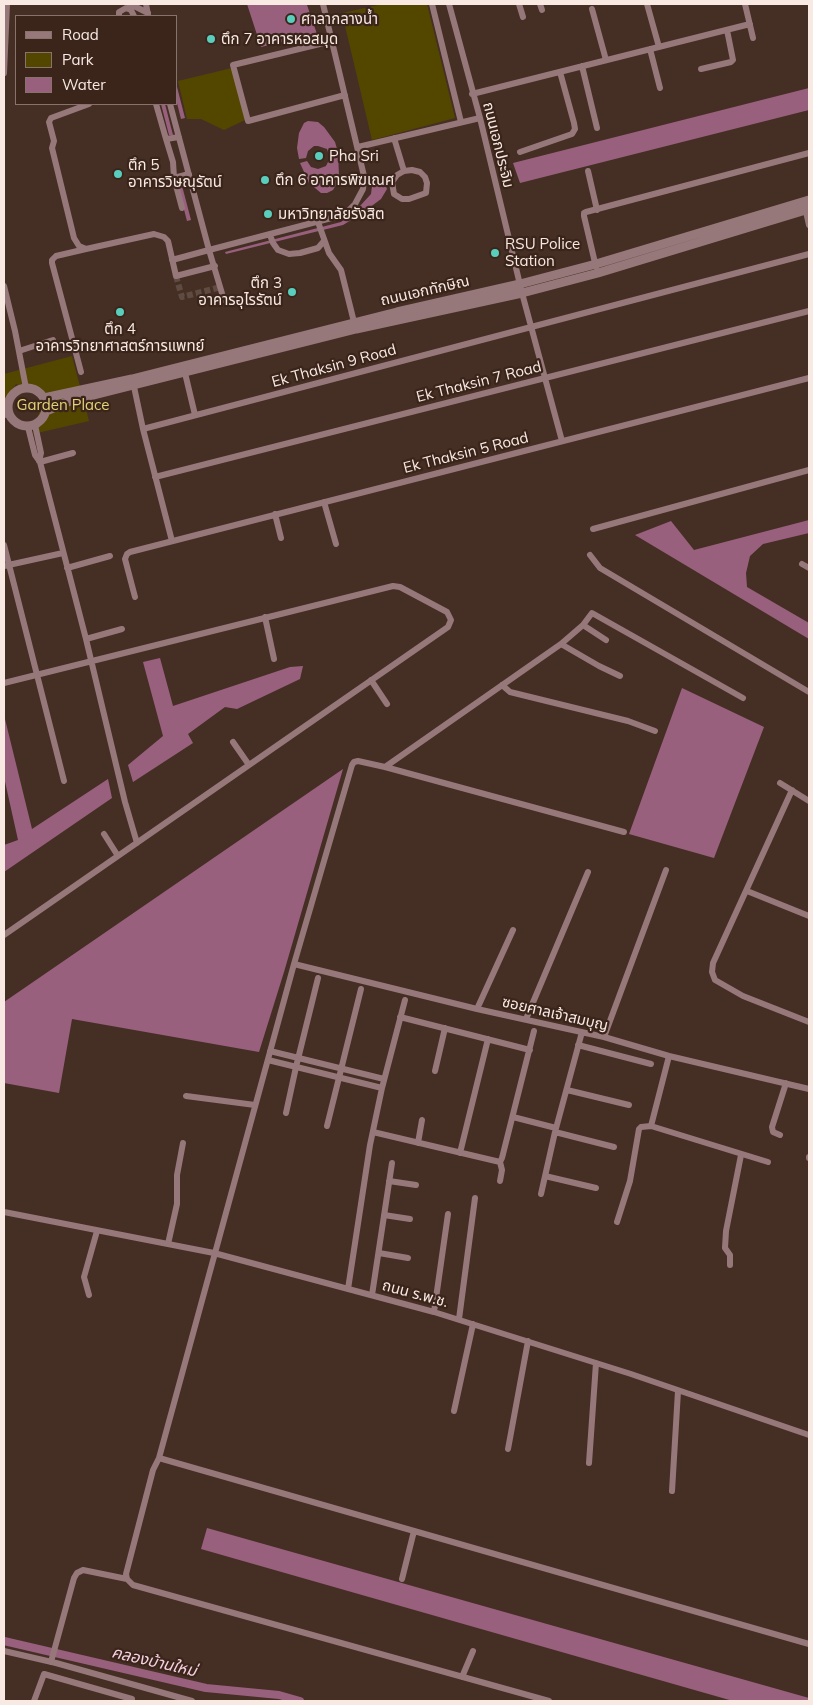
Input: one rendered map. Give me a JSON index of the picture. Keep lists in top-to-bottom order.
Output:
{
  "streets": {
    "street": [
      "ถนนเอกประจิม",
      "ถนนเอกทักษิณ",
      "Ek Thaksin 9 Road",
      "Ek Thaksin 7 Road",
      "Ek Thaksin 5 Road",
      "ซอยศาลเจ้าสมบุญ",
      "ถนน ร.พ.ช."
    ]
  },
  "crossings": [
    ["ถนนเอกประจิม", "ถนนเอกทักษิณ"],
    ["ถนนเอกประจิม", "Ek Thaksin 9 Road"],
    ["ถนนเอกประจิม", "Ek Thaksin 7 Road"],
    ["ถนนเอกประจิม", "Ek Thaksin 5 Road"]
  ],
  "water": ["คลองบ้านใหม่"],
  "parks": ["Garden Place"],
  "places": [
    "ศาลากลางน้ำ",
    "ตึก 7 อาคารหอสมุด",
    "Pha Sri",
    "ตึก 5 อาคารวิษณุรัตน์",
    "ตึก 6 อาคารพิฆเณศ",
    "มหาวิทยาลัยรังสิต",
    "RSU Police Station",
    "ตึก 3 อาคารอุไรรัตน์",
    "ตึก 4 อาคารวิทยาศาสตร์การแพทย์"
  ],
  "legend": ["Road", "Park", "Water"]
}
